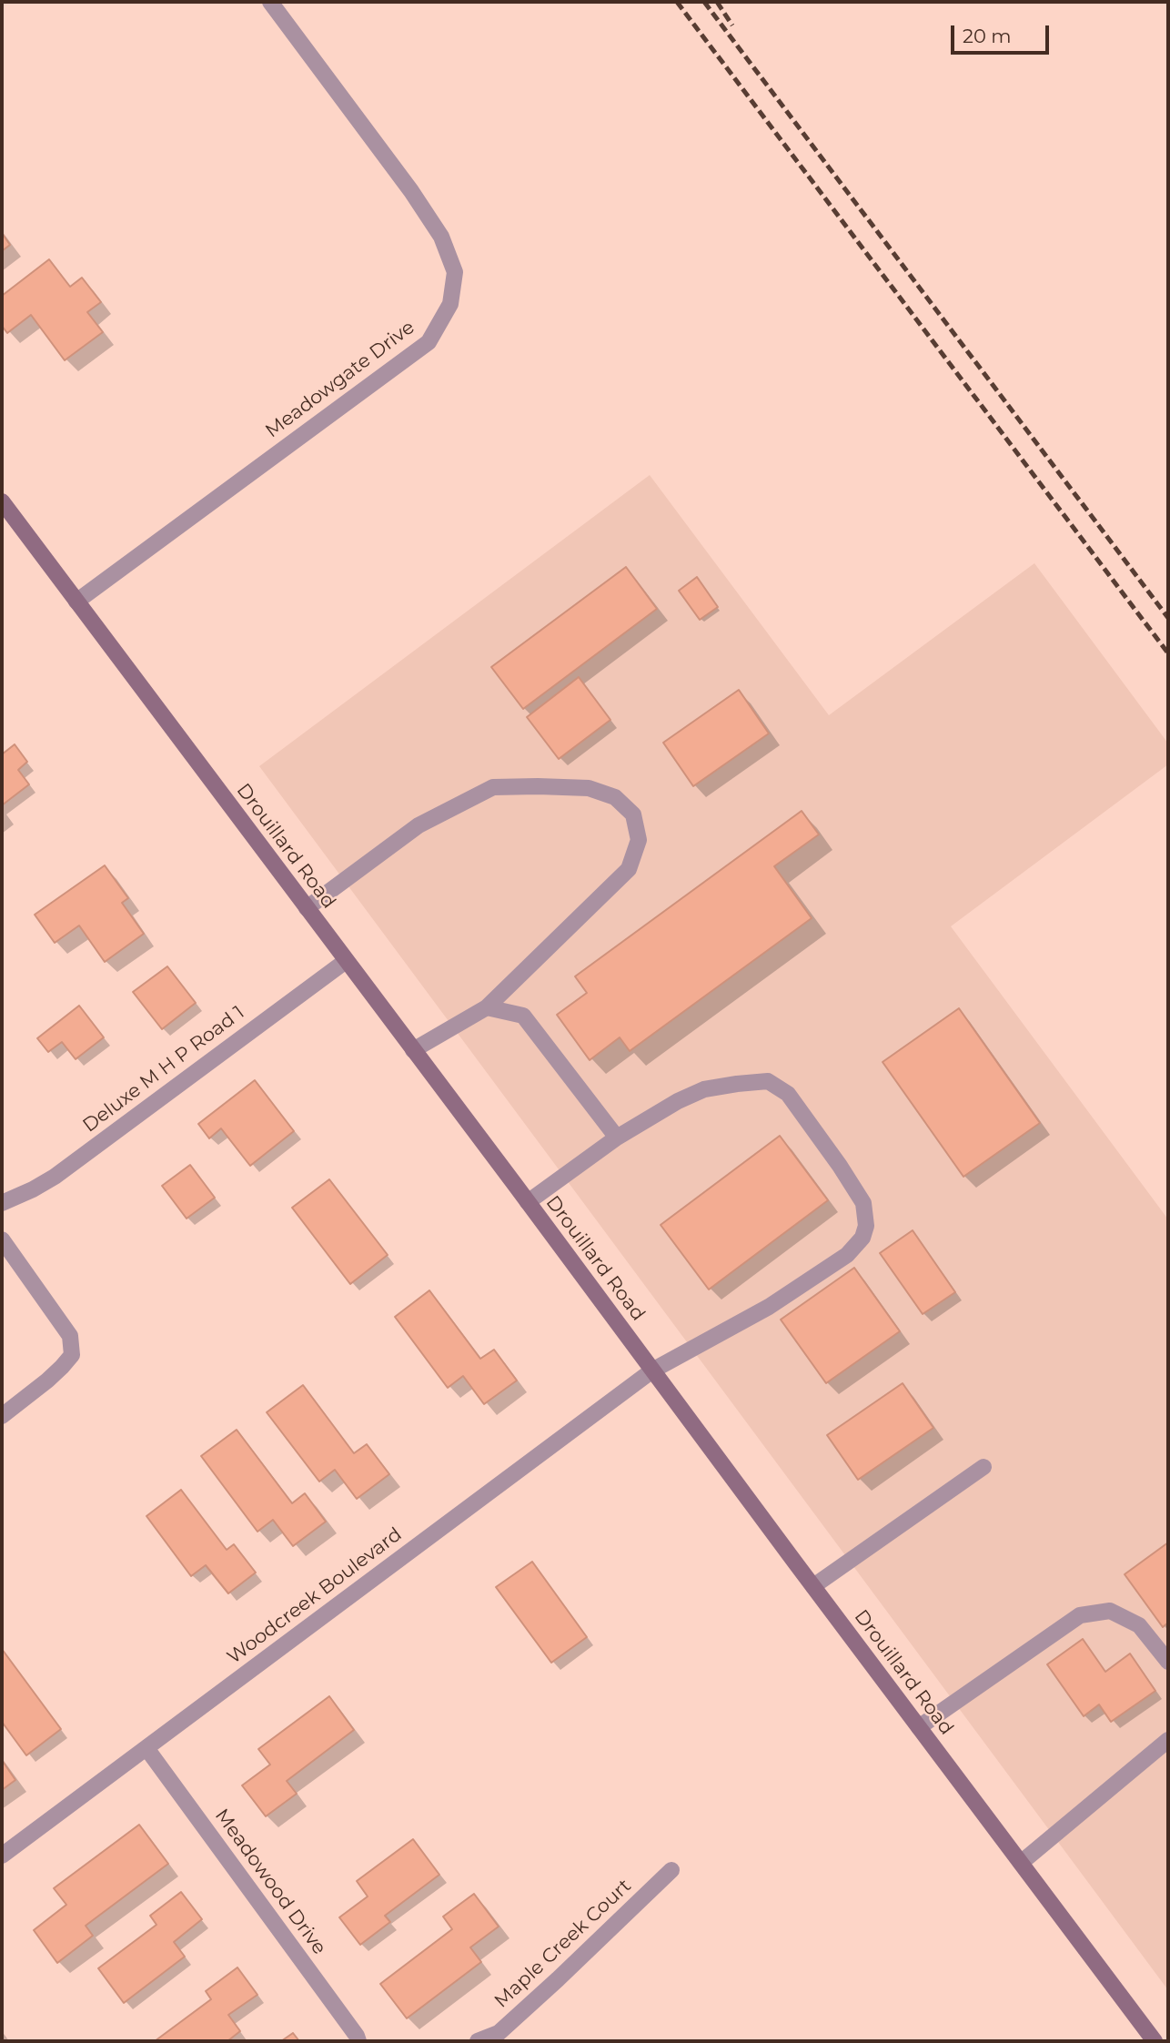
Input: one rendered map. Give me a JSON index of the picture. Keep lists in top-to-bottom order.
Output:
{
  "streets": {
    "street": [
      "Meadowgate Drive",
      "Drouillard Road",
      "Deluxe M H P Road 1",
      "Woodcreek Boulevard",
      "Meadowood Drive",
      "Maple Creek Court"
    ]
  },
  "crossings": [
    ["Meadowgate Drive", "Drouillard Road"],
    ["Drouillard Road", "Deluxe M H P Road 1"],
    ["Drouillard Road", "Woodcreek Boulevard"],
    ["Woodcreek Boulevard", "Meadowood Drive"]
  ],
  "scale_bar": "20 m"
}
